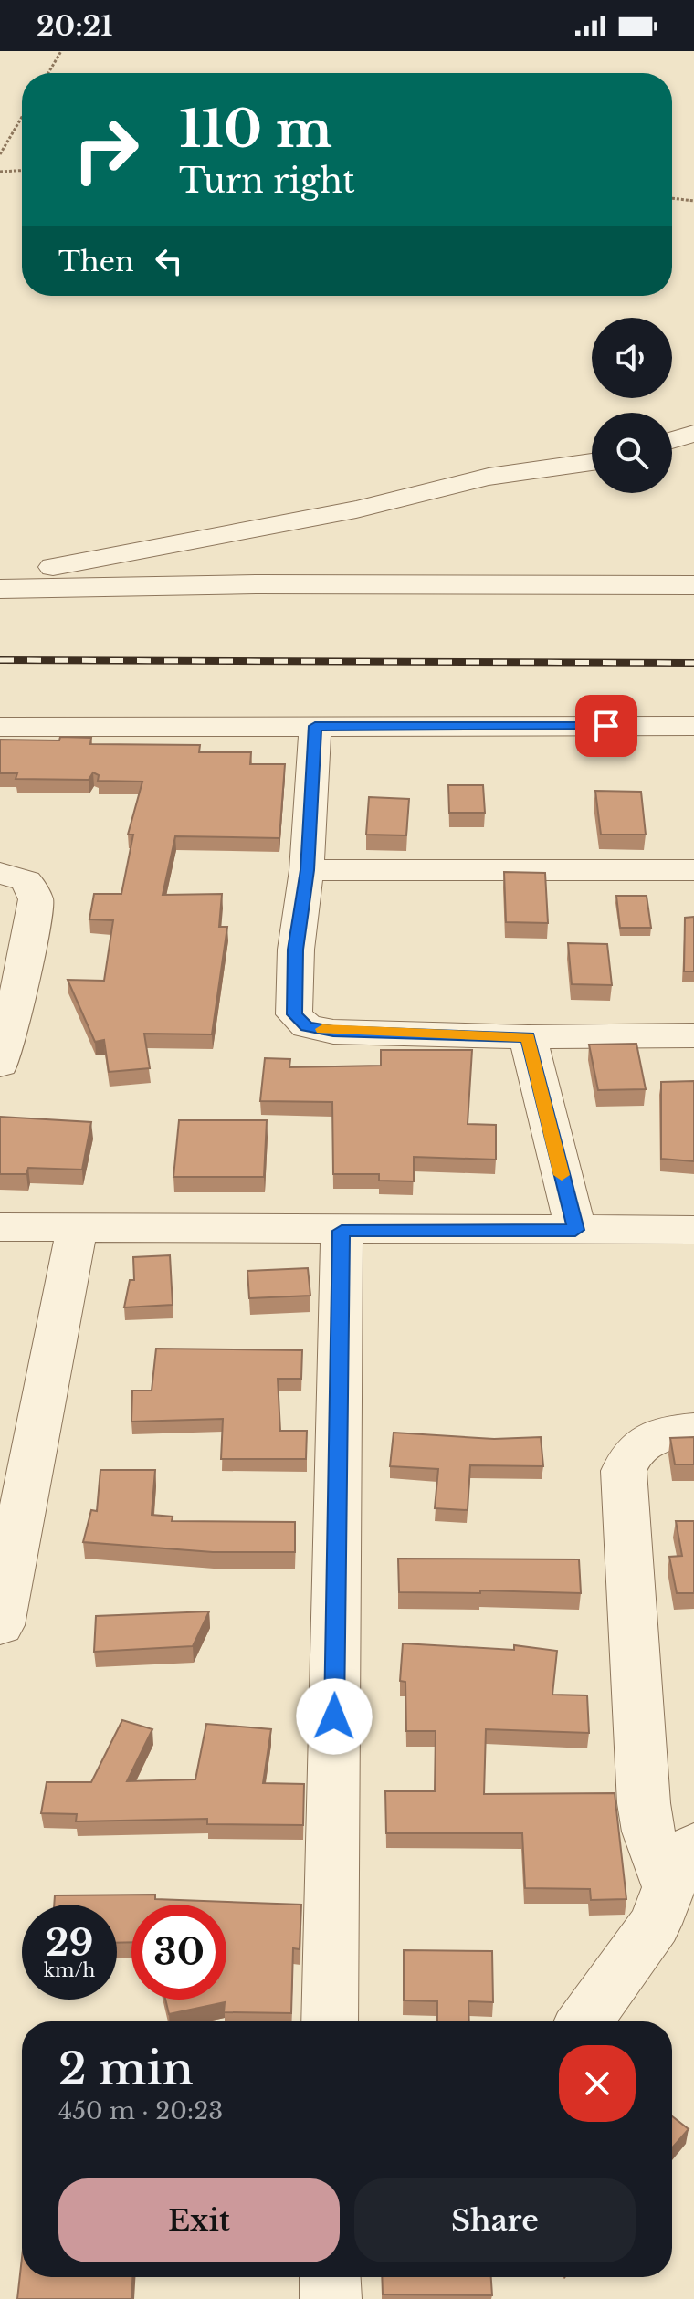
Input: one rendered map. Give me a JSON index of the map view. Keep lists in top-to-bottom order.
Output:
{
  "page": {
    "status": "20:21",
    "turn": ["110 m", "Turn right"],
    "then": "Then",
    "speed": "29 km/h",
    "limit": "30",
    "heading": ["2 min", "450 m · 20:23"],
    "buttons": ["Exit", "Share"]
  }
}
